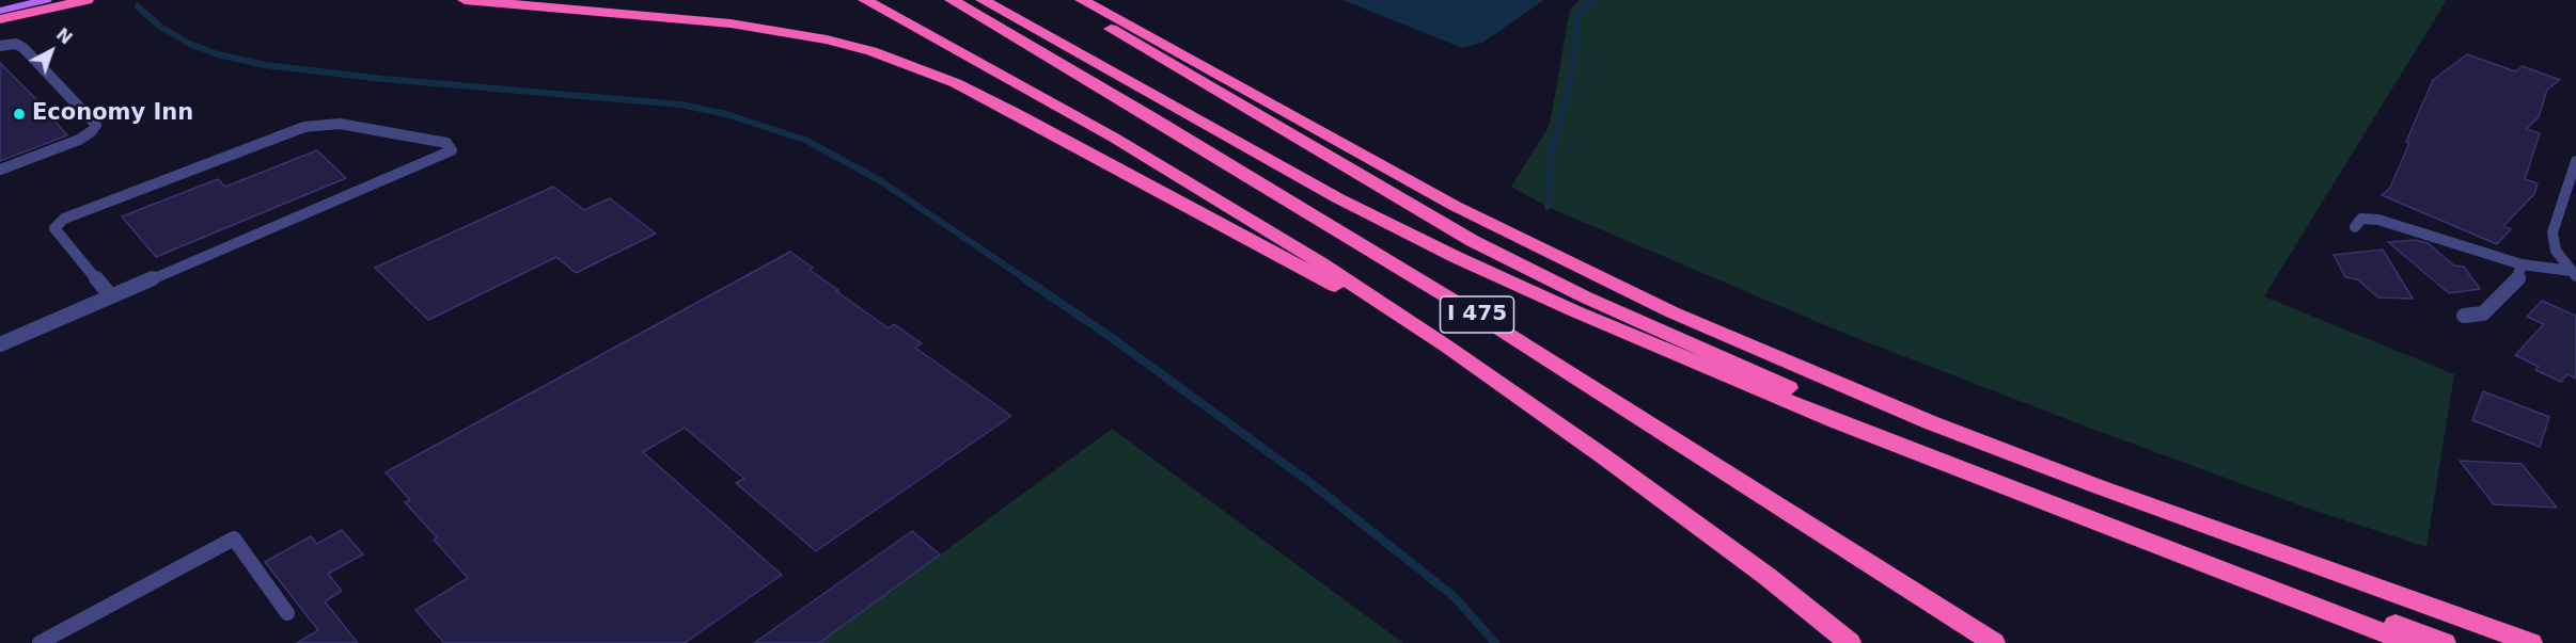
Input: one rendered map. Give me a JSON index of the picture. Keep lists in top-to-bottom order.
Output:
{
  "streets": {
    "highway": ["I 475"]
  },
  "places": ["Economy Inn"],
  "north": "top right"
}
